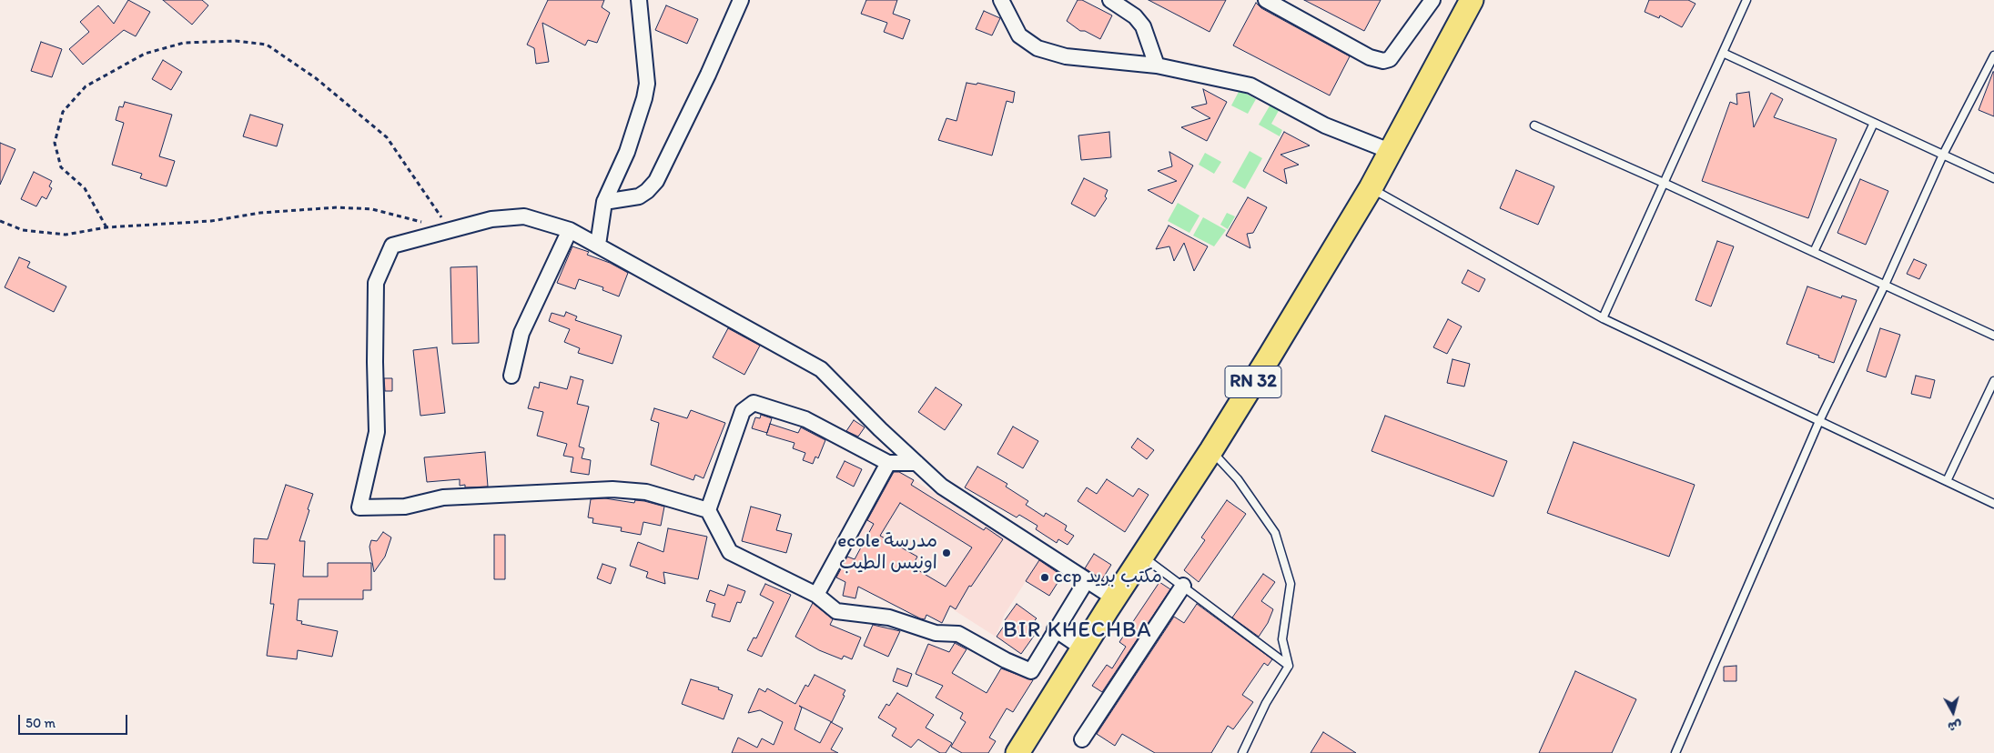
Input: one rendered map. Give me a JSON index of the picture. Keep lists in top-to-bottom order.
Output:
{
  "streets": {
    "main road": ["RN 32"]
  },
  "districts": ["BIR KHECHBA"],
  "places": ["ecole مدرسة اونيس الطيب", "ccp مكتب بريد"],
  "scale_bar": "50 m",
  "north": "bottom"
}
